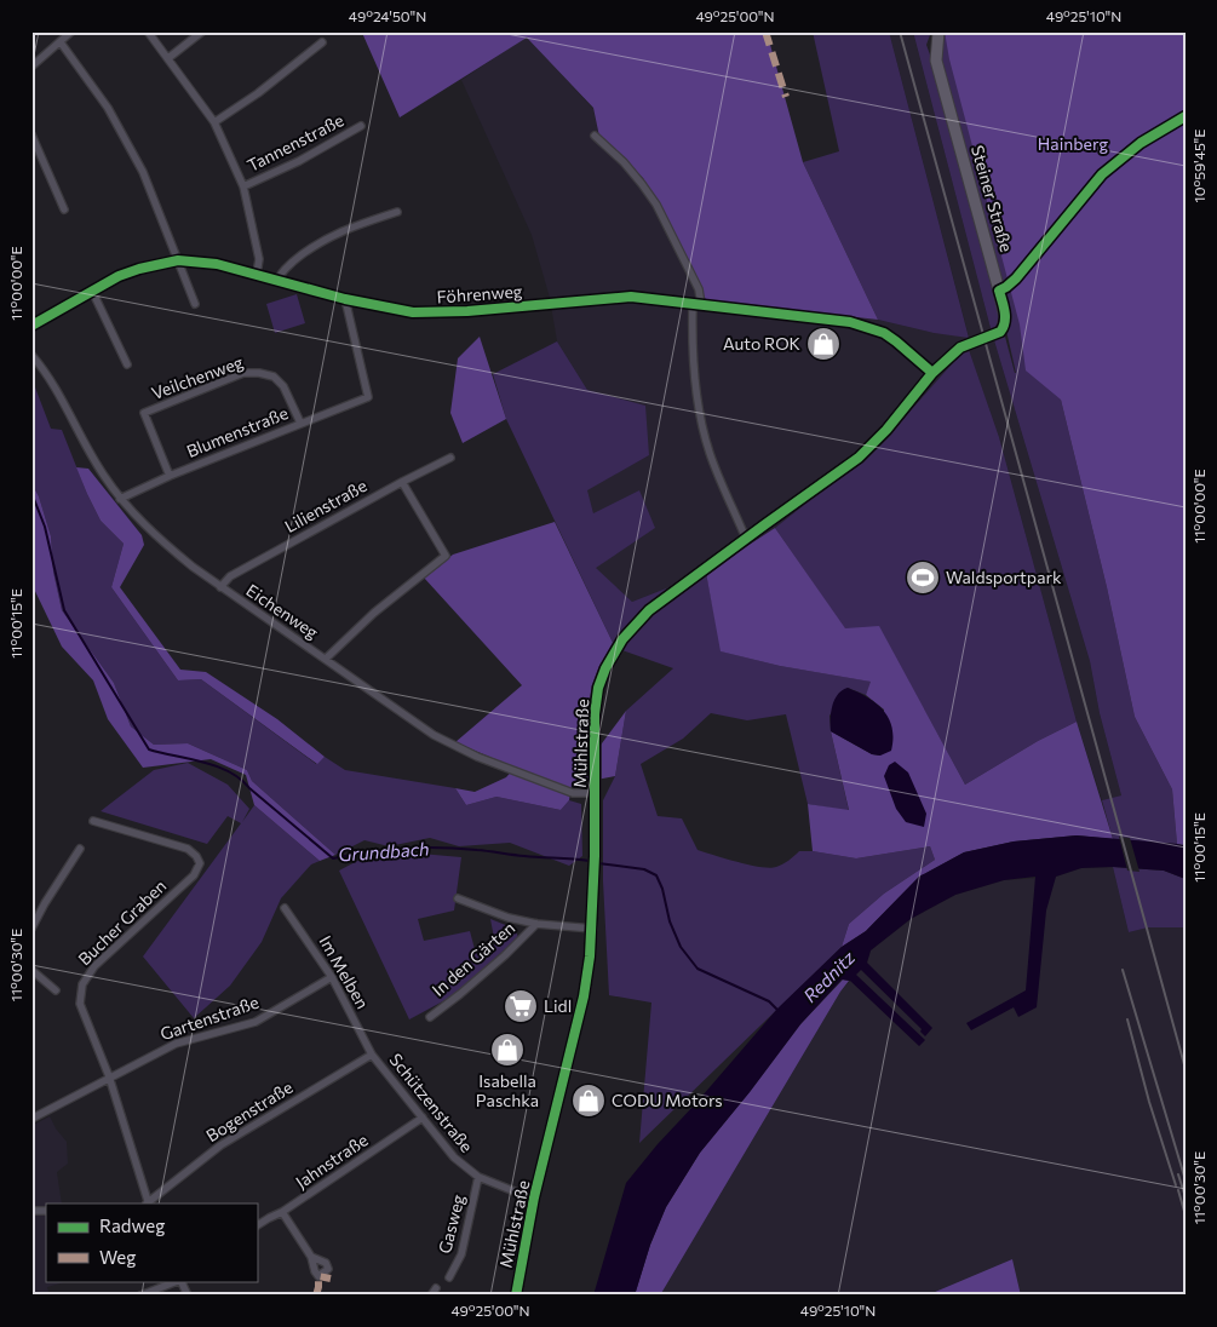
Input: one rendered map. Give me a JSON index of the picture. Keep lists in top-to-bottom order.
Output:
{
  "streets": {
    "street": [
      "Tannenstraße",
      "Steiner Straße",
      "Föhrenweg",
      "Veilchenweg",
      "Blumenstraße",
      "Lilienstraße",
      "Eichenweg",
      "Mühlstraße",
      "Bucher Graben",
      "In den Gärten",
      "Im Melben",
      "Gartenstraße",
      "Schützenstraße",
      "Bogenstraße",
      "Jahnstraße",
      "Gasweg"
    ]
  },
  "crossings": [
    ["Steiner Straße", "Mühlstraße"],
    ["Föhrenweg", "Blumenstraße"],
    ["Föhrenweg", "Mühlstraße"],
    ["Veilchenweg", "Blumenstraße"],
    ["Blumenstraße", "Eichenweg"],
    ["Lilienstraße", "Eichenweg"],
    ["Eichenweg", "Mühlstraße"],
    ["Mühlstraße", "Schützenstraße"],
    ["Bucher Graben", "Gartenstraße"],
    ["Bucher Graben", "Bogenstraße"],
    ["Im Melben", "Gartenstraße"],
    ["Im Melben", "Schützenstraße"],
    ["Im Melben", "Bogenstraße"],
    ["Schützenstraße", "Bogenstraße"],
    ["Schützenstraße", "Jahnstraße"],
    ["Schützenstraße", "Gasweg"]
  ],
  "water": ["Grundbach", "Rednitz"],
  "parks": ["Hainberg"],
  "places": {
    "shop": ["Auto ROK", "Isabella Paschka", "CODU Motors"],
    "sports": ["Waldsportpark"],
    "supermarket": ["Lidl"]
  },
  "legend": ["Radweg", "Weg"],
  "coordinates": [
    "49°24'50\"N",
    "49°25'00\"N",
    "49°25'10\"N",
    "10°59'45\"E",
    "11°00'00\"E",
    "11°00'15\"E",
    "11°00'30\"E"
  ]
}
